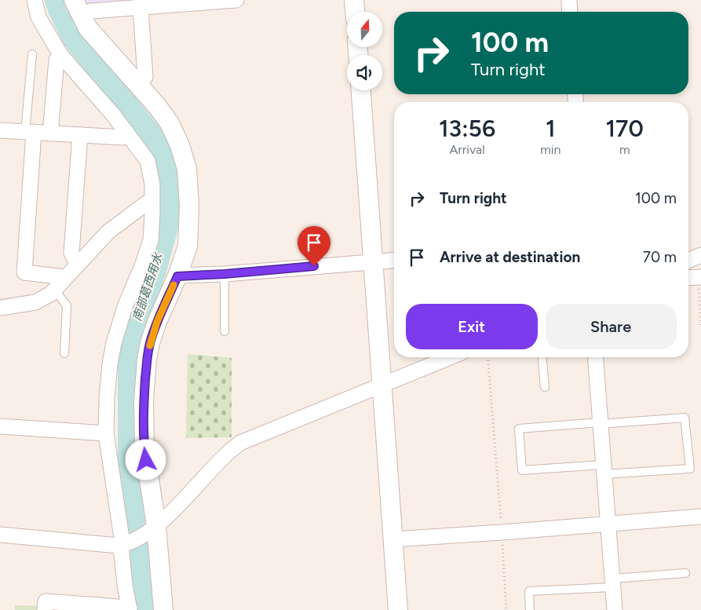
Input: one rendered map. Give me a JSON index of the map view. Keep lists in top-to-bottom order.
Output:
{
  "water": ["南部葛西用水"],
  "north": "top",
  "page": {
    "turn": ["100 m", "Turn right"],
    "eta": [
      "13:56",
      "Arrival",
      "1",
      "min",
      "170",
      "m"
    ],
    "list": [
      {
        "name": "Turn right",
        "value": "100 m"
      },
      {
        "name": "Arrive at destination",
        "value": "70 m"
      }
    ],
    "buttons": ["Exit", "Share"]
  }
}
